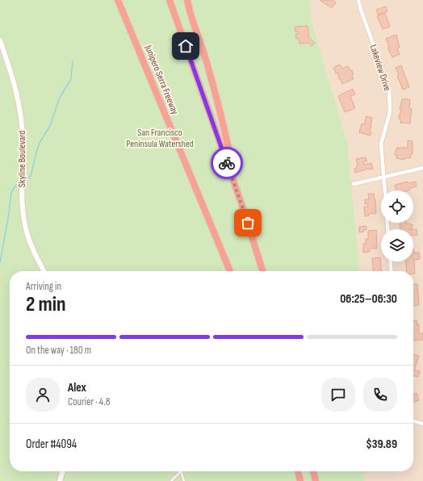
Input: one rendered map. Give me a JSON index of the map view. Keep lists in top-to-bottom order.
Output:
{
  "streets": {
    "highway": ["Junipero Serra Freeway"],
    "street": ["Lakeview Drive", "Skyline Boulevard"]
  },
  "parks": ["San Francisco Peninsula Watershed"],
  "page": {
    "heading": ["2 min", "Arriving in", "06:25–06:30"],
    "panel": [
      "Alex",
      "Courier · 4.8",
      "Order #4094",
      "$39.89"
    ],
    "bar": "On the way · 180 m"
  }
}
